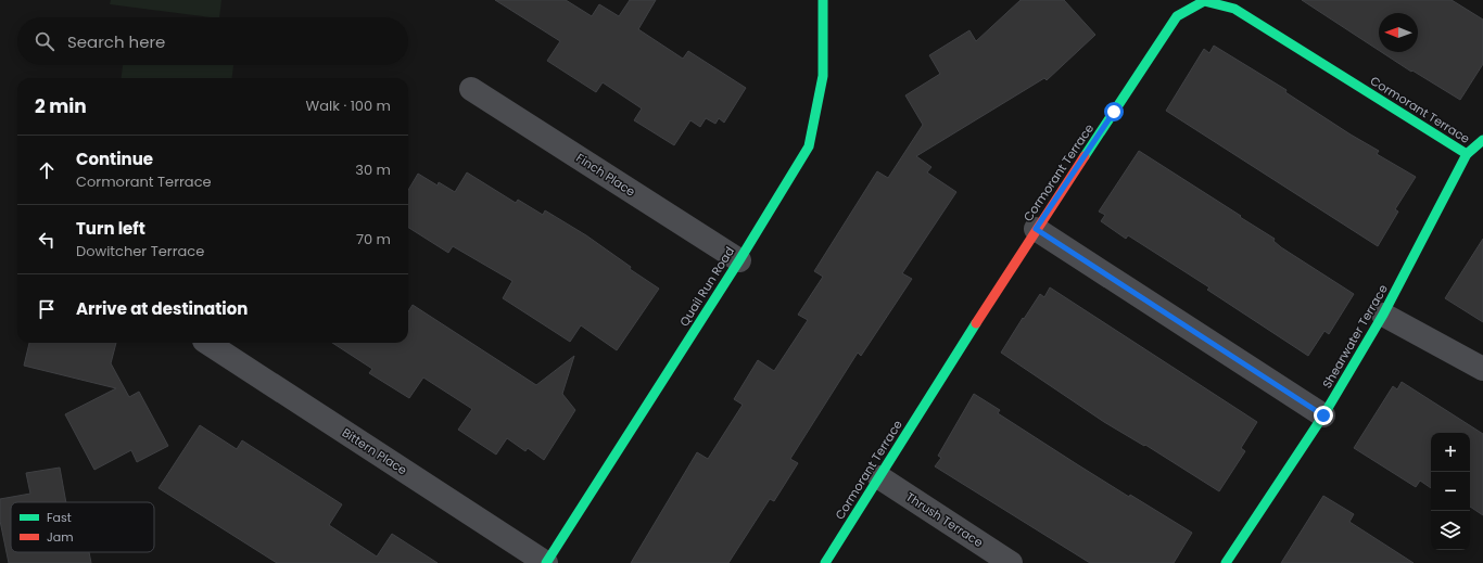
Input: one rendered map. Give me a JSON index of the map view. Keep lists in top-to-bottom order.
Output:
{
  "streets": {
    "street": [
      "Cormorant Terrace",
      "Finch Place",
      "Quail Run Road",
      "Shearwater Terrace",
      "Bittern Place",
      "Thrush Terrace"
    ]
  },
  "crossings": [
    ["Cormorant Terrace", "Shearwater Terrace"],
    ["Cormorant Terrace", "Thrush Terrace"],
    ["Finch Place", "Quail Run Road"],
    ["Quail Run Road", "Bittern Place"]
  ],
  "legend": ["Fast", "Jam"],
  "north": "left",
  "page": {
    "search": "Search here",
    "heading": ["2 min", "Walk · 100 m"],
    "list": [
      ["Continue", "Cormorant Terrace", "30 m"],
      ["Turn left", "Dowitcher Terrace", "70 m"],
      "Arrive at destination"
    ],
    "map_buttons": ["+", "−"]
  }
}
